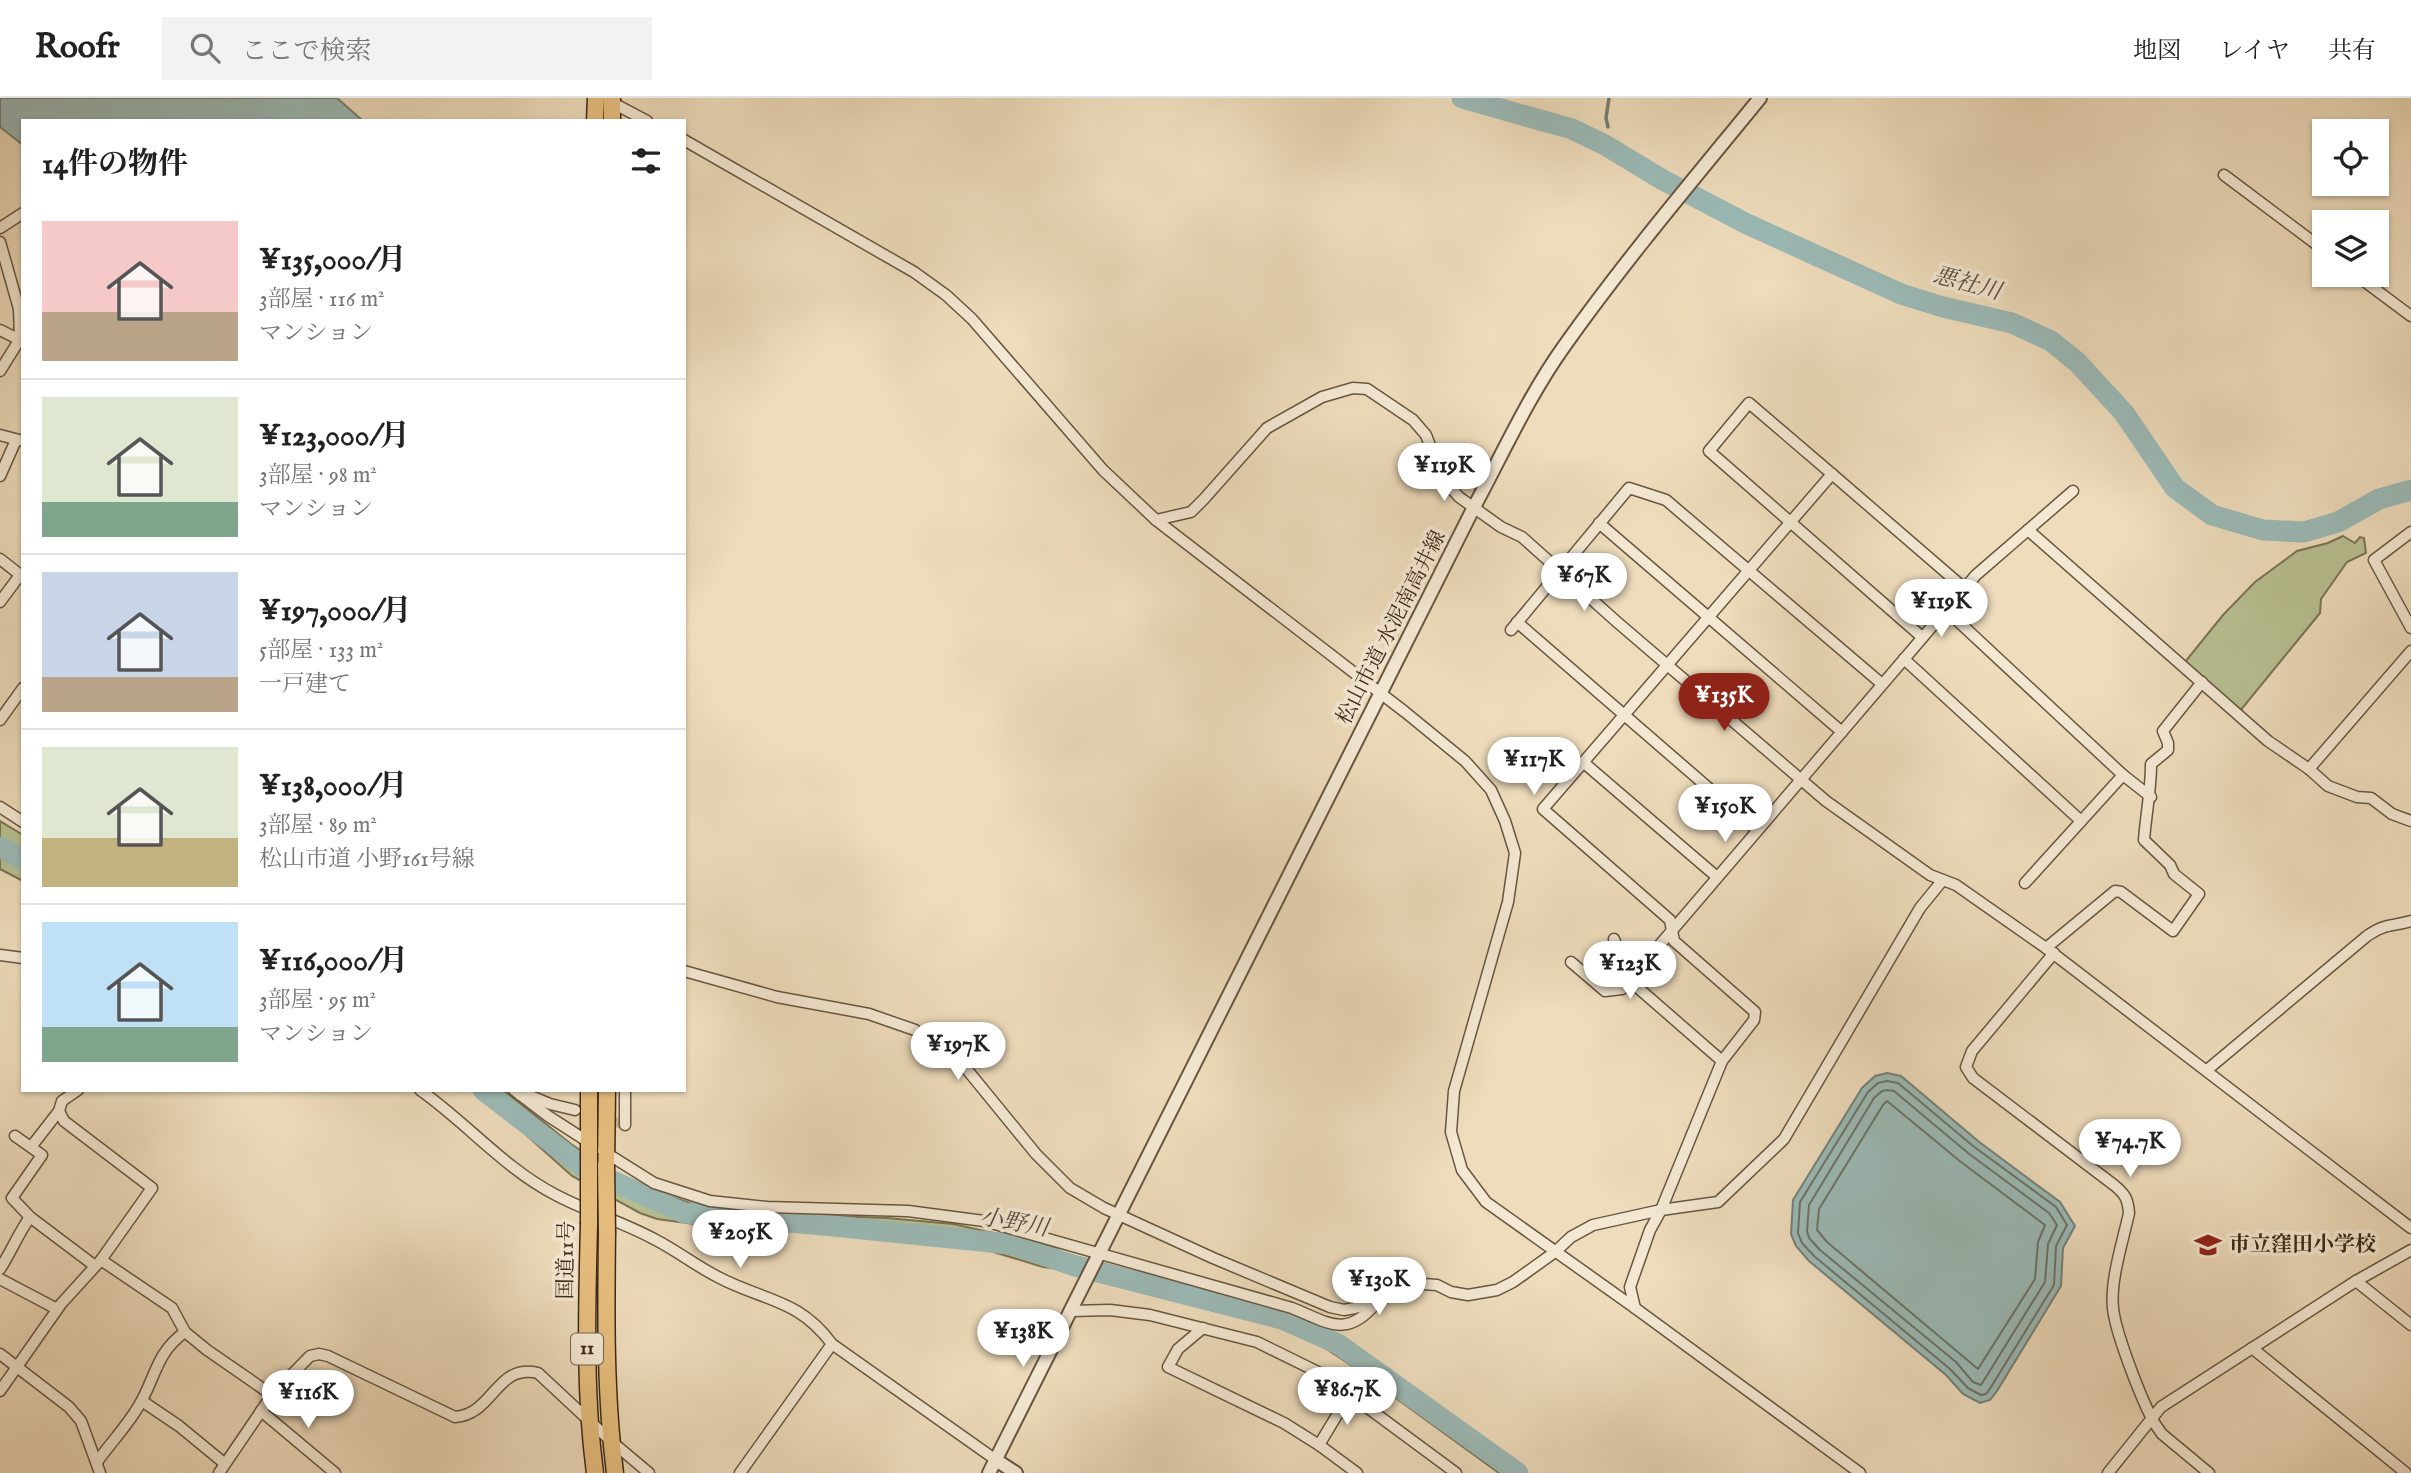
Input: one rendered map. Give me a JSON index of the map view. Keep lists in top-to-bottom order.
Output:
{
  "streets": {
    "highway": ["国道11号", "11"],
    "street": ["松山市道 水泥南高井線"]
  },
  "water": ["悪社川", "小野川"],
  "places": {
    "school or university": ["市立窪田小学校"]
  },
  "page": {
    "header": "Roofr",
    "search": "ここで検索",
    "nav": ["地図", "レイヤ", "共有"],
    "heading": "14件の物件",
    "list": [
      {
        "name": "¥135,000/月",
        "note": "3部屋 · 116 m² · マンション"
      },
      {
        "name": "¥123,000/月",
        "note": "3部屋 · 98 m² · マンション"
      },
      {
        "name": "¥197,000/月",
        "note": "5部屋 · 133 m² · 一戸建て"
      },
      {
        "name": "¥138,000/月",
        "note": "3部屋 · 89 m² · 松山市道 小野161号線"
      },
      {
        "name": "¥116,000/月",
        "note": "3部屋 · 95 m² · マンション"
      }
    ],
    "price": [
      "¥119K",
      "¥67K",
      "¥119K",
      "¥135K",
      "¥117K",
      "¥150K",
      "¥123K",
      "¥197K",
      "¥74.7K",
      "¥205K",
      "¥130K",
      "¥138K",
      "¥86.7K",
      "¥116K"
    ]
  }
}
